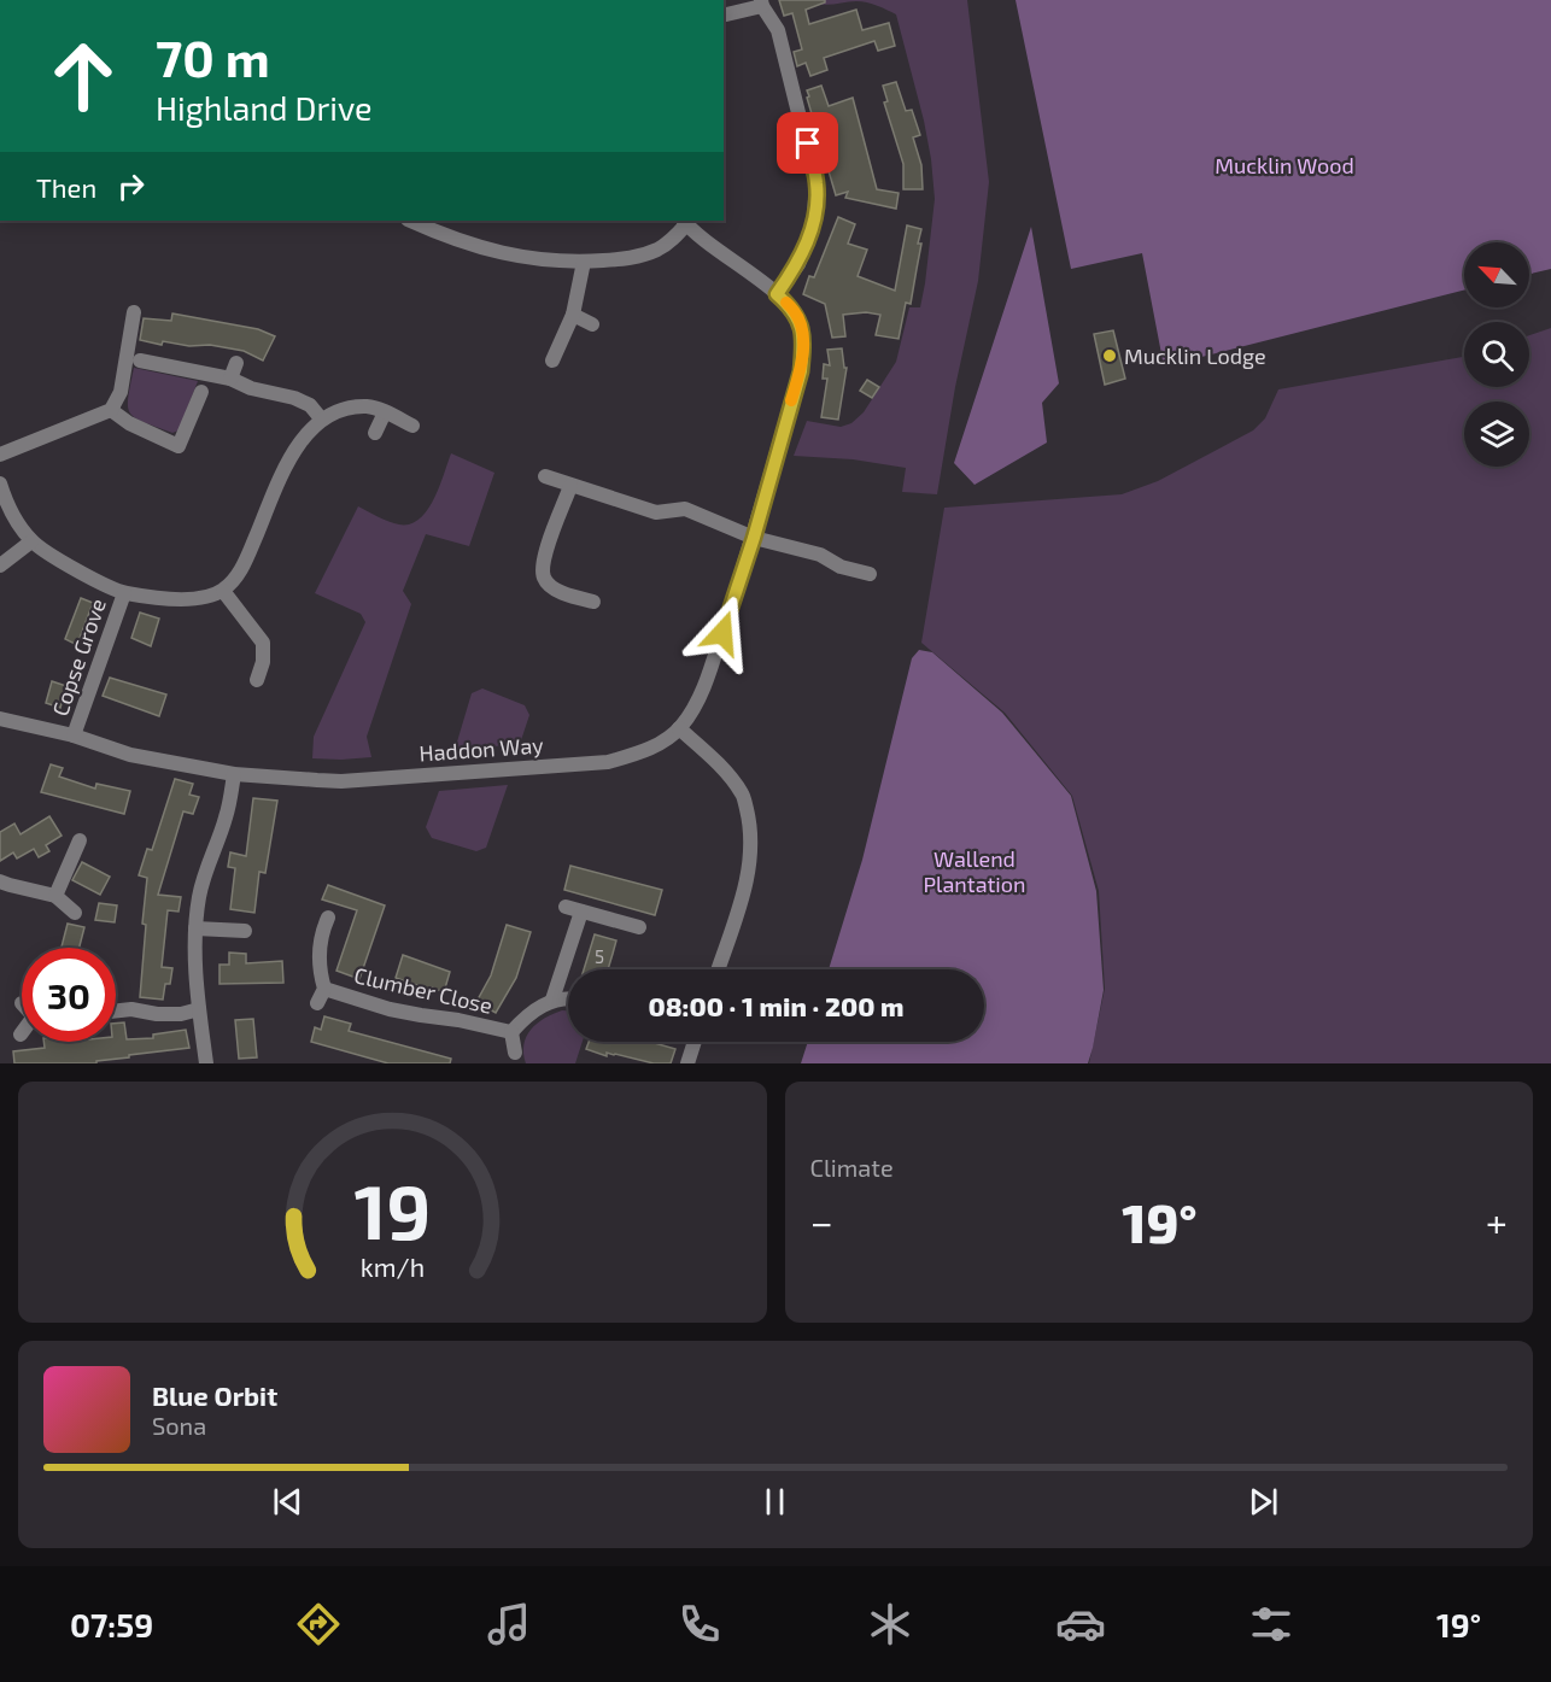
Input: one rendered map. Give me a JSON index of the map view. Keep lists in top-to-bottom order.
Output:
{
  "streets": {
    "street": ["Copse Grove", "Haddon Way", "Clumber Close"]
  },
  "crossings": [
    ["Copse Grove", "Haddon Way"]
  ],
  "parks": ["Mucklin Wood", "Wallend Plantation"],
  "places": ["Mucklin Lodge"],
  "house_numbers": ["5"],
  "north": "top left",
  "page": {
    "turn": ["70 m", "Highland Drive"],
    "then": "Then",
    "limit": "30",
    "trip": "08:00 · 1 min · 200 m",
    "tile": "Climate",
    "heat": ["−", "19°", "+"],
    "song": ["Blue Orbit", "Sona"],
    "tabs": ["07:59", "19°"],
    "gauge": ["19", "km/h"]
  }
}
